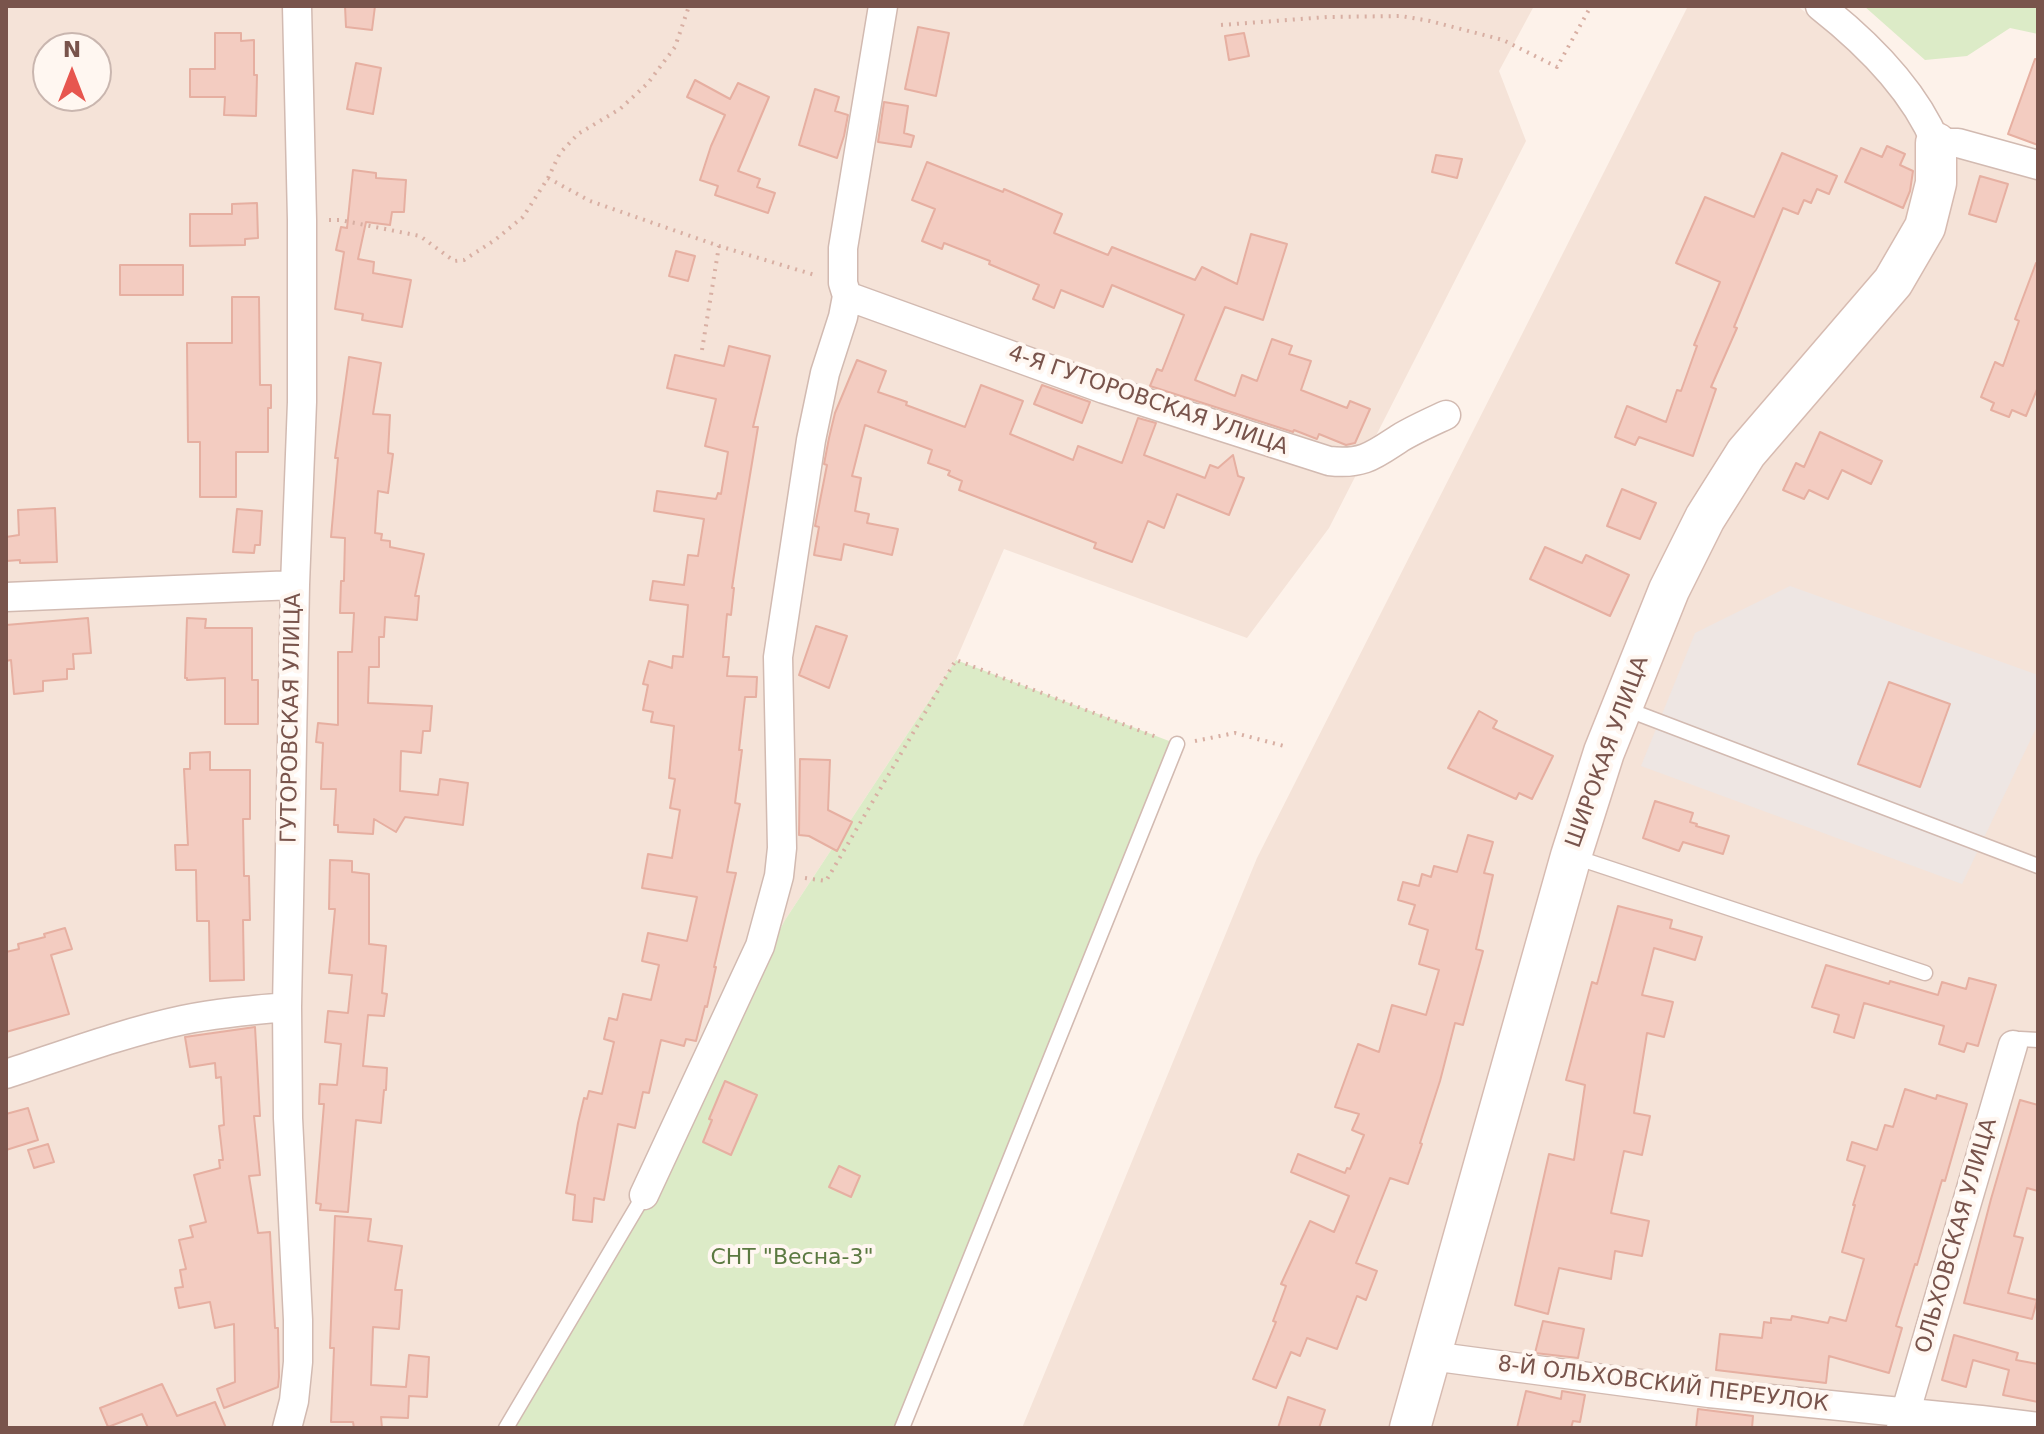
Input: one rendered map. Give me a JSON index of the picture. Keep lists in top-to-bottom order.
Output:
{
  "streets": {
    "street": [
      "4-Я ГУТОРОВСКАЯ УЛИЦА",
      "ГУТОРОВСКАЯ УЛИЦА",
      "ШИРОКАЯ УЛИЦА",
      "ОЛЬХОВСКАЯ УЛИЦА",
      "8-Й ОЛЬХОВСКИЙ ПЕРЕУЛОК"
    ]
  },
  "crossings": [
    ["ШИРОКАЯ УЛИЦА", "8-Й ОЛЬХОВСКИЙ ПЕРЕУЛОК"],
    ["ОЛЬХОВСКАЯ УЛИЦА", "8-Й ОЛЬХОВСКИЙ ПЕРЕУЛОК"]
  ],
  "parks": ["СНТ \"Весна-3\""],
  "north": "top"
}
